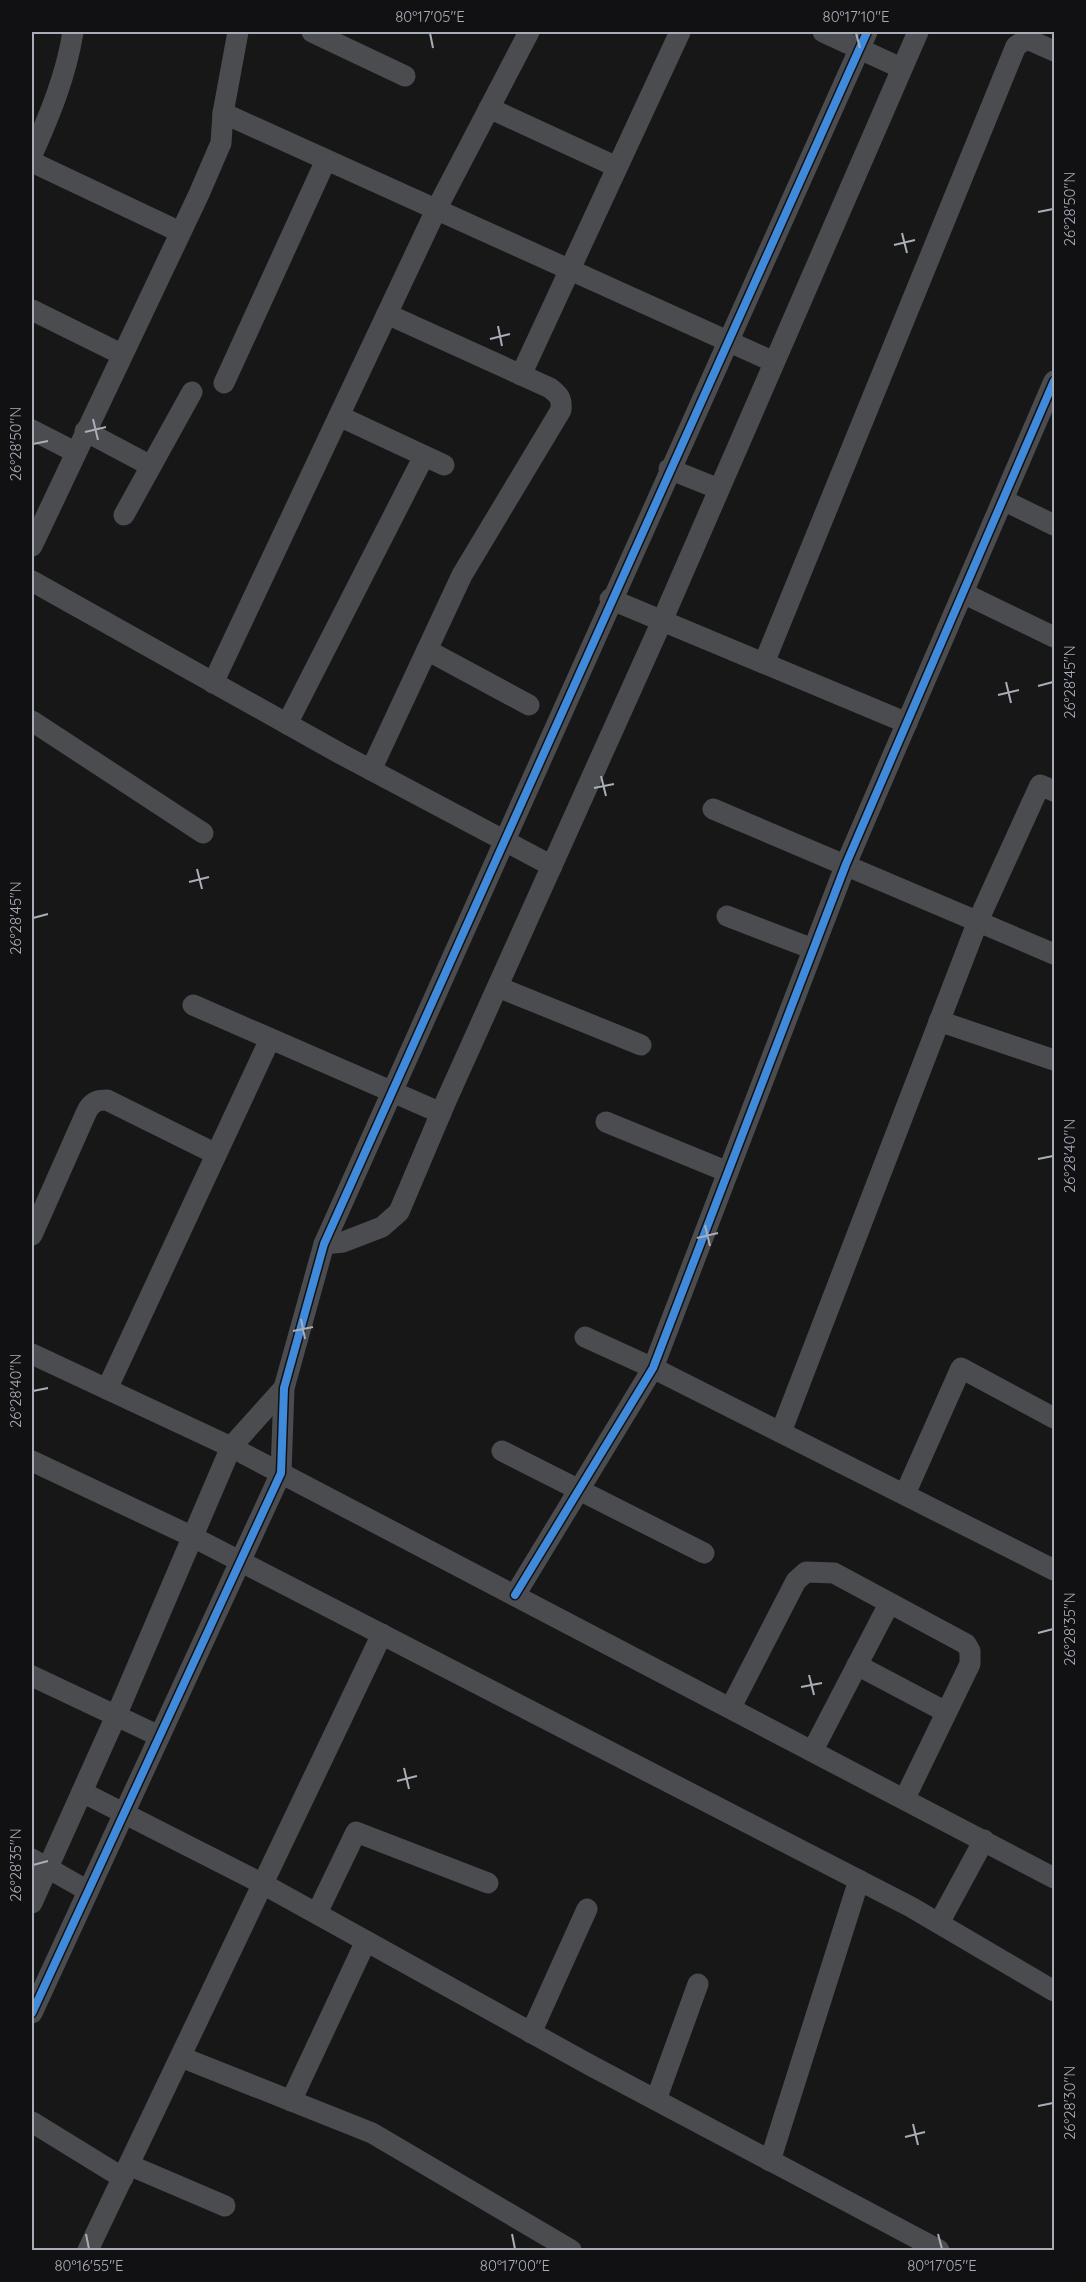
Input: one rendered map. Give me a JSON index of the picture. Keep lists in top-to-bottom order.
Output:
{
  "coordinates": [
    "80°17'05\"E",
    "80°17'10\"E",
    "26°28'50\"N",
    "26°28'45\"N",
    "26°28'40\"N",
    "26°28'35\"N",
    "26°28'30\"N",
    "80°16'55\"E",
    "80°17'00\"E"
  ]
}
